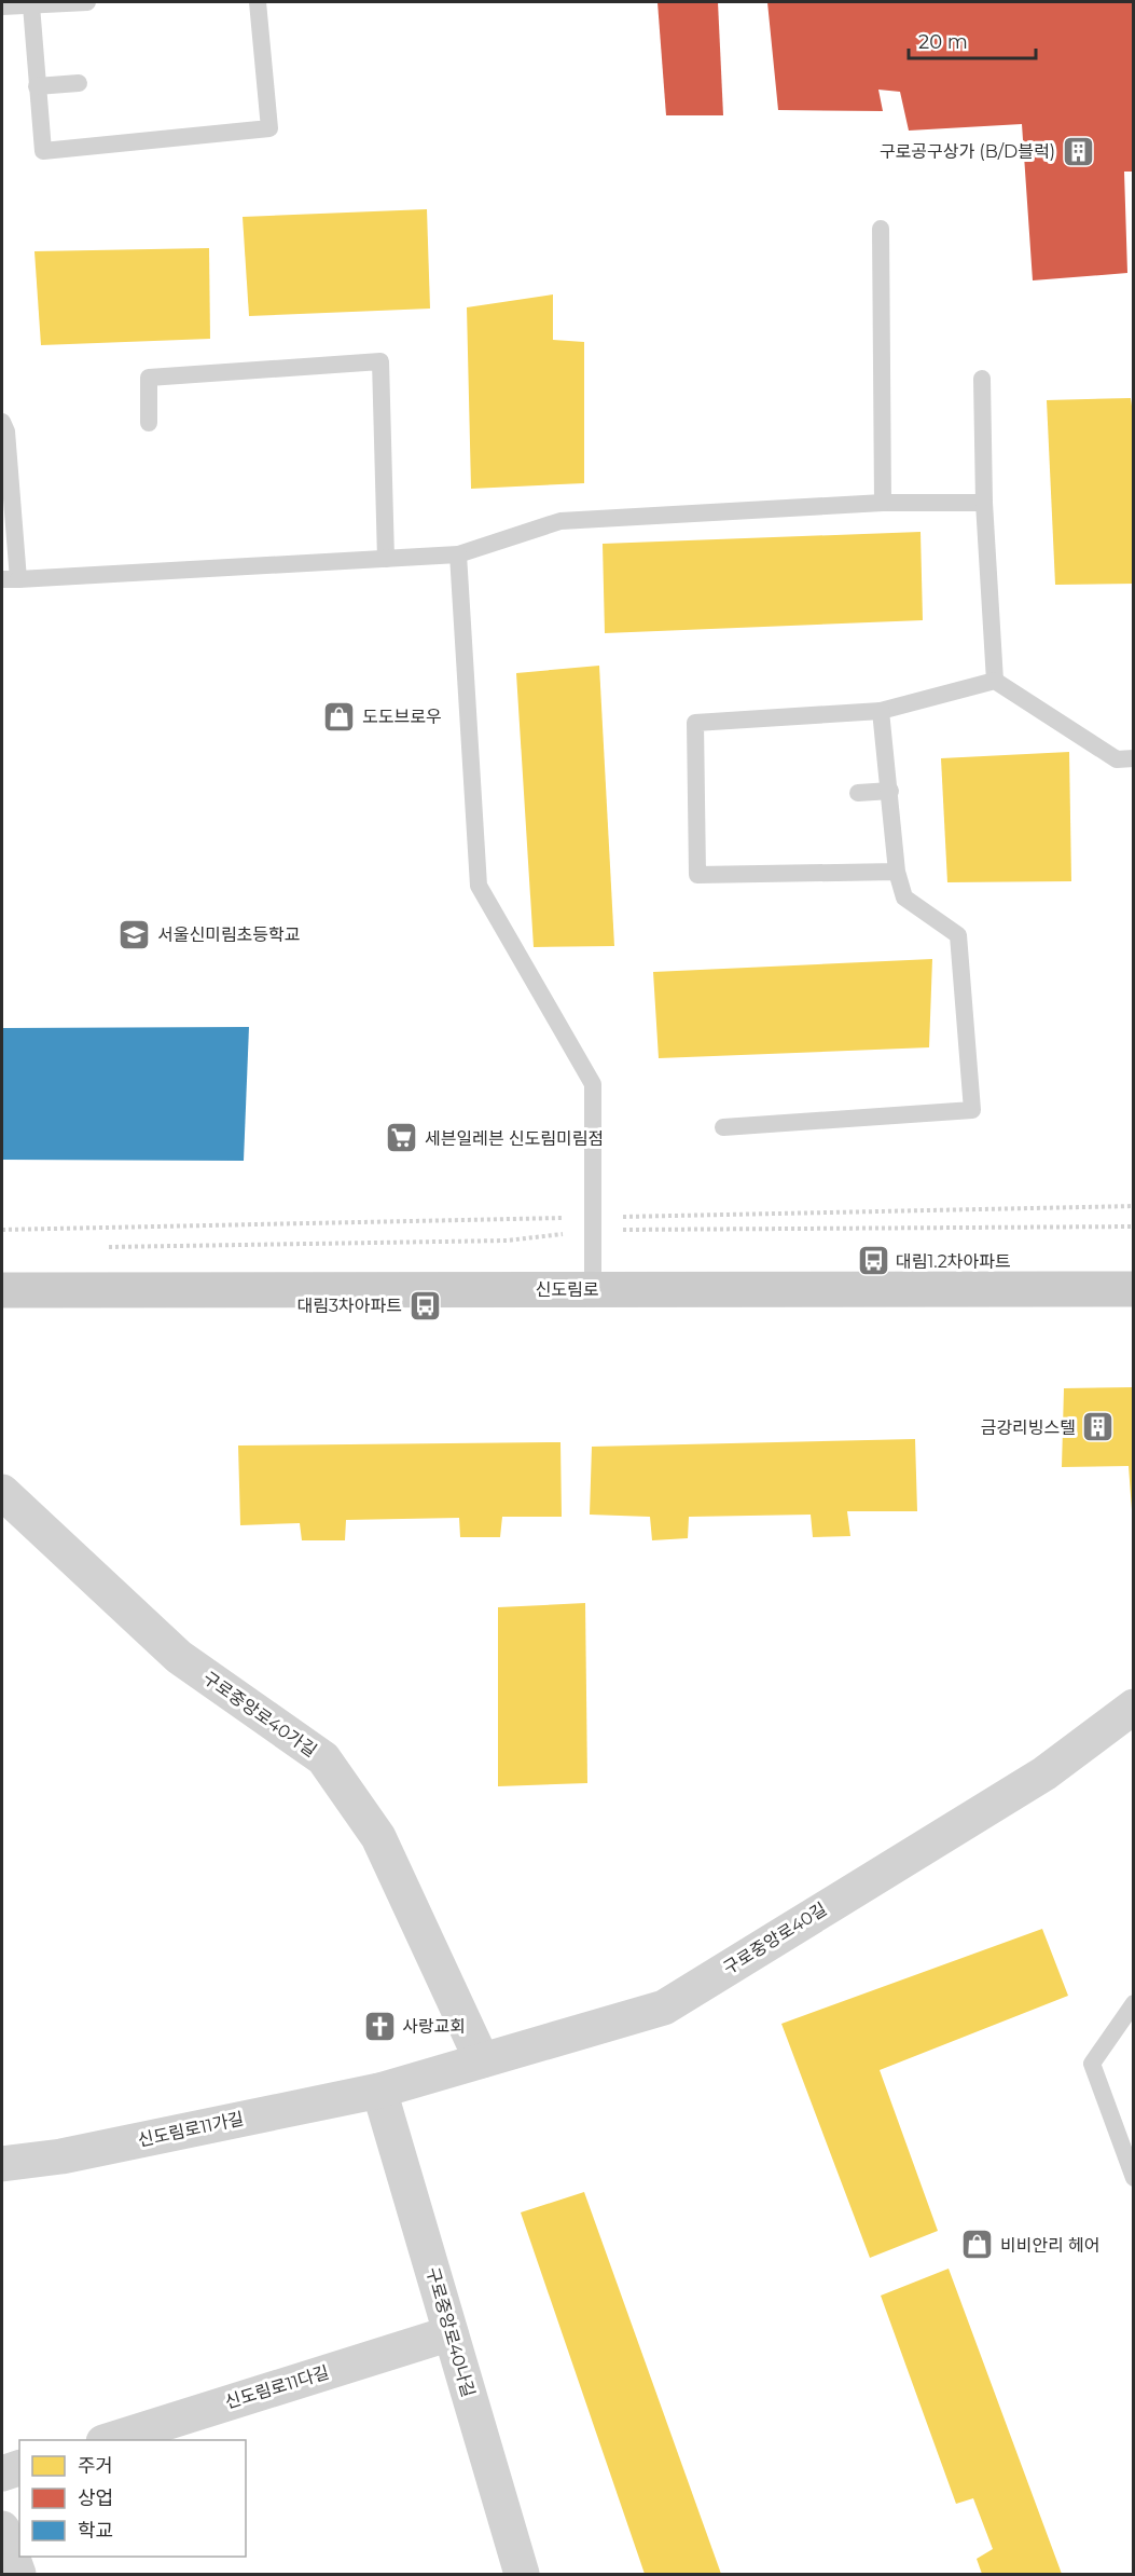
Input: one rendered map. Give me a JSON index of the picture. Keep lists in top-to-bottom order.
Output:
{
  "streets": {
    "street": [
      "신도림로",
      "구로중앙로40가길",
      "구로중앙로40길",
      "신도림로11가길",
      "구로중앙로40나길",
      "신도림로11다길"
    ]
  },
  "crossings": [
    ["구로중앙로40가길", "구로중앙로40길"],
    ["구로중앙로40길", "신도림로11가길"],
    ["구로중앙로40길", "구로중앙로40나길"],
    ["신도림로11가길", "구로중앙로40나길"],
    ["구로중앙로40나길", "신도림로11다길"]
  ],
  "places": {
    "building": ["구로공구상가 (B/D블럭)", "금강리빙스텔"],
    "shop": ["도도브로우", "비비안리 헤어"],
    "school or university": ["서울신미림초등학교"],
    "supermarket": ["세븐일레븐 신도림미림점"],
    "bus stop": ["대림1.2차아파트", "대림3차아파트"],
    "church": ["사랑교회"]
  },
  "legend": ["주거", "상업", "학교"],
  "scale_bar": "20 m"
}
